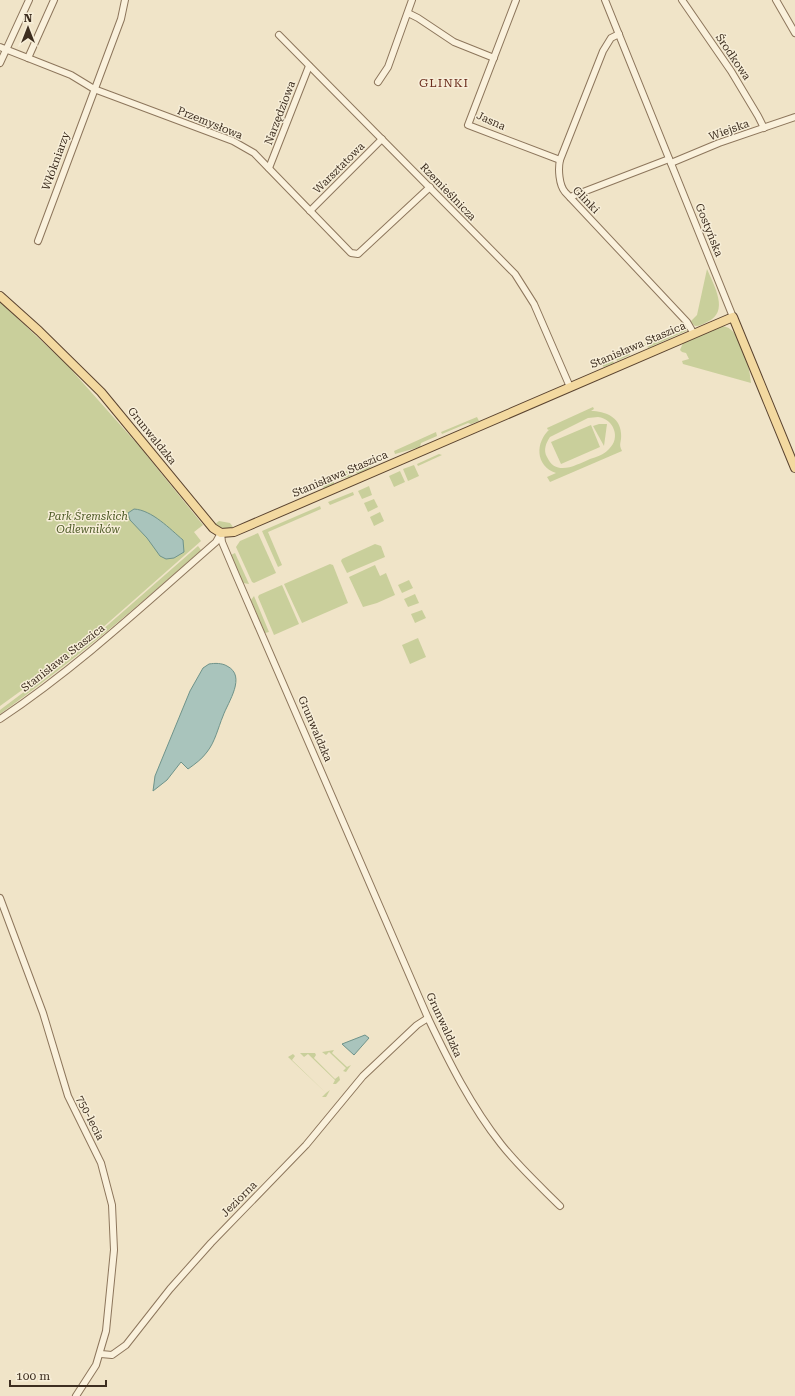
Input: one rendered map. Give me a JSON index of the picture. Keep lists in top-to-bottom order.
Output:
{
  "streets": {
    "main road": ["Gostyńska", "Stanisława Staszica", "Grunwaldzka"],
    "street": [
      "Środkowa",
      "Narzędziowa",
      "Jasna",
      "Przemysłowa",
      "Wiejska",
      "Włókniarzy",
      "Warsztatowa",
      "Rzemieślnicza",
      "Glinki",
      "750-lecia",
      "Jeziorna"
    ]
  },
  "crossings": [
    ["Środkowa", "Wiejska"],
    ["Narzędziowa", "Przemysłowa"],
    ["Narzędziowa", "Rzemieślnicza"],
    ["Jasna", "Glinki"],
    ["Przemysłowa", "Włókniarzy"],
    ["Przemysłowa", "Warsztatowa"],
    ["Przemysłowa", "Rzemieślnicza"],
    ["Wiejska", "Glinki"],
    ["Wiejska", "Gostyńska"],
    ["Warsztatowa", "Rzemieślnicza"],
    ["Rzemieślnicza", "Stanisława Staszica"],
    ["Glinki", "Gostyńska"],
    ["Glinki", "Stanisława Staszica"],
    ["Gostyńska", "Stanisława Staszica"],
    ["Stanisława Staszica", "Grunwaldzka"],
    ["Grunwaldzka", "Jeziorna"],
    ["750-lecia", "Jeziorna"]
  ],
  "districts": ["GLINKI"],
  "parks": ["Park Śremskich Odlewników"],
  "scale_bar": "100 m",
  "north": "top"
}
